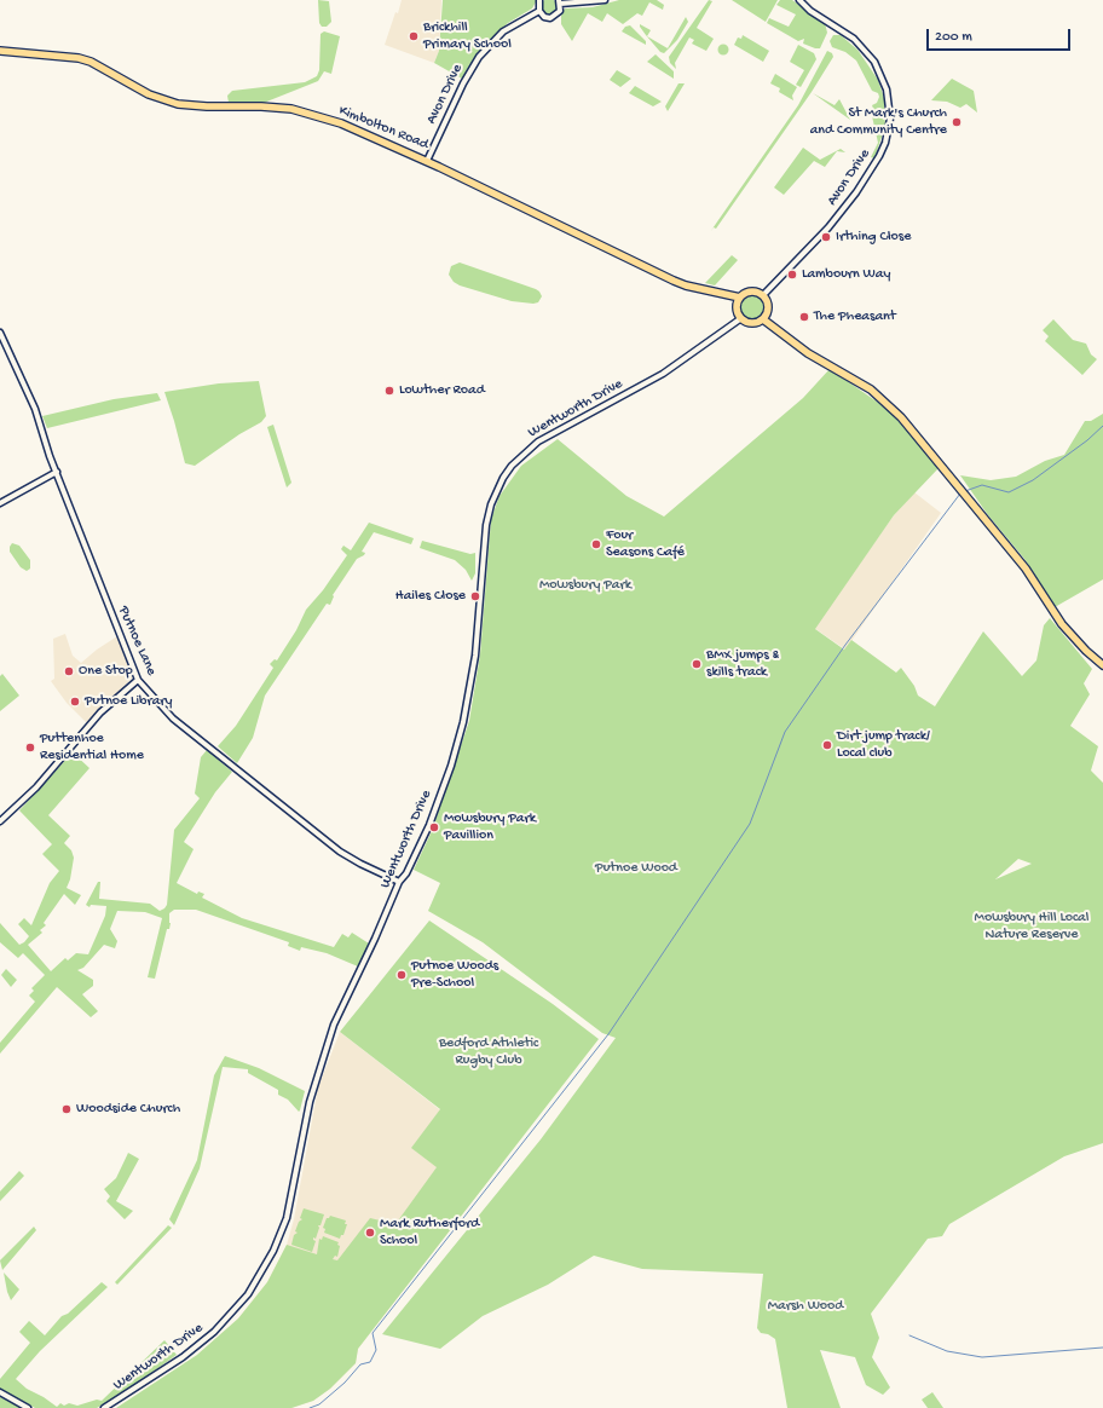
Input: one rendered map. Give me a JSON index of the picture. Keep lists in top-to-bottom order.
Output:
{
  "streets": {
    "main road": ["Kimbolton Road"],
    "street": ["Avon Drive", "Wentworth Drive", "Putnoe Lane"]
  },
  "crossings": [
    ["Avon Drive", "Kimbolton Road"],
    ["Avon Drive", "Wentworth Drive"],
    ["Kimbolton Road", "Wentworth Drive"],
    ["Wentworth Drive", "Putnoe Lane"]
  ],
  "parks": [
    "Mowsbury Park",
    "Putnoe Wood",
    "Mowsbury Hill Local Nature Reserve",
    "Bedford Athletic Rugby Club",
    "Marsh Wood"
  ],
  "places": [
    "Brickhill Primary School",
    "St Mark's Church and Community Centre",
    "Irthing Close",
    "Lambourn Way",
    "The Pheasant",
    "Lowther Road",
    "Four Seasons Café",
    "Hailes Close",
    "BMX jumps & skills track",
    "One Stop",
    "Putnoe Library",
    "Dirt jump track/ Local club",
    "Puttenhoe Residential Home",
    "Mowsbury Park Pavillion",
    "Putnoe Woods Pre-School",
    "Woodside Church",
    "Mark Rutherford School"
  ],
  "scale_bar": "200 m"
}
